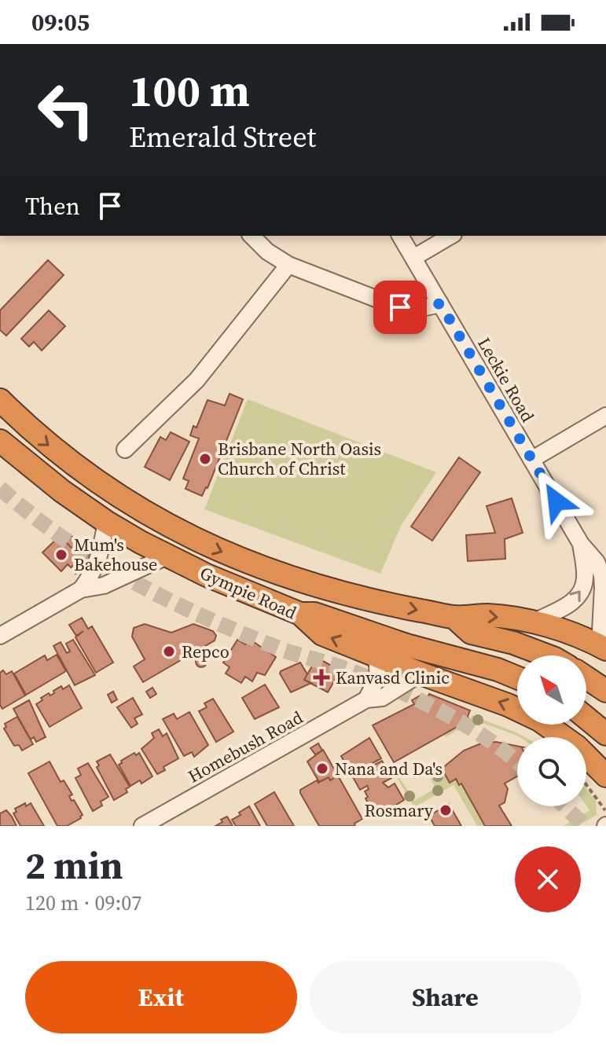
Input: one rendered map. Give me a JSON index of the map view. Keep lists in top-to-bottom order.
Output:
{
  "streets": {
    "highway": ["Gympie Road"],
    "street": ["Leckie Road", "Homebush Road"]
  },
  "crossings": [
    ["Leckie Road", "Gympie Road"],
    ["Gympie Road", "Homebush Road"]
  ],
  "places": {
    "other": [
      "Brisbane North Oasis Church of Christ",
      "Mum's Bakehouse",
      "Repco",
      "Nana and Da's",
      "Rosmary"
    ],
    "health": ["Kanvasd Clinic"]
  },
  "north": "top left",
  "page": {
    "status": "09:05",
    "turn": ["100 m", "Emerald Street"],
    "then": "Then",
    "heading": ["2 min", "120 m · 09:07"],
    "buttons": ["Exit", "Share"]
  }
}
